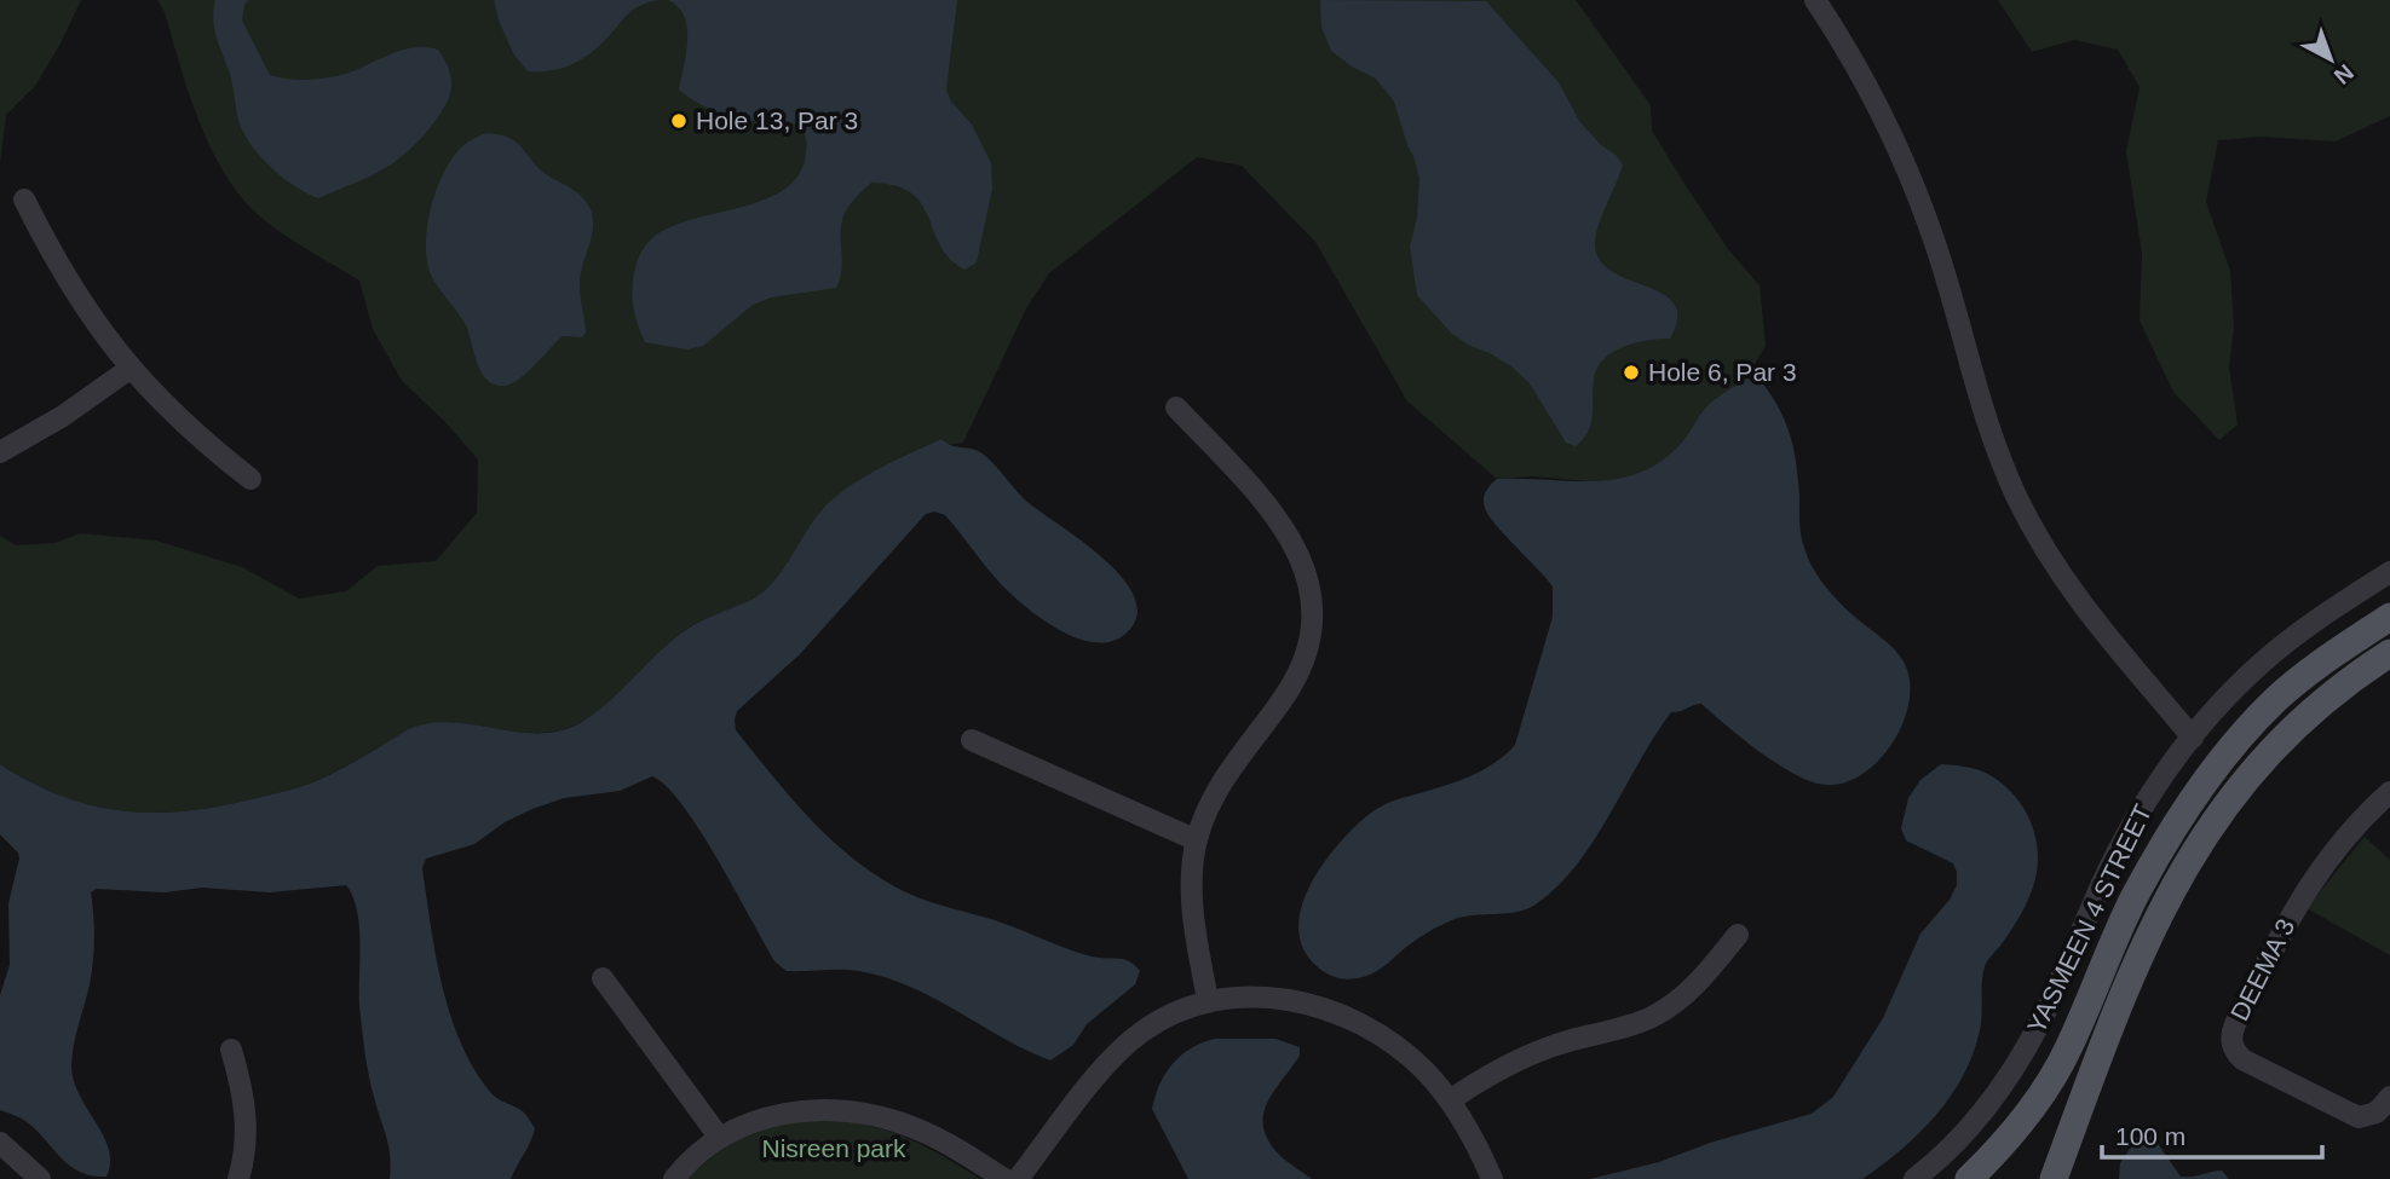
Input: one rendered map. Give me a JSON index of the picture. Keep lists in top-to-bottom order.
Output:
{
  "streets": {
    "street": ["YASMEEN 4 STREET", "DEEMA 3"]
  },
  "parks": ["Nisreen park"],
  "places": ["Hole 13, Par 3", "Hole 6, Par 3"],
  "scale_bar": "100 m",
  "north": "bottom right"
}
